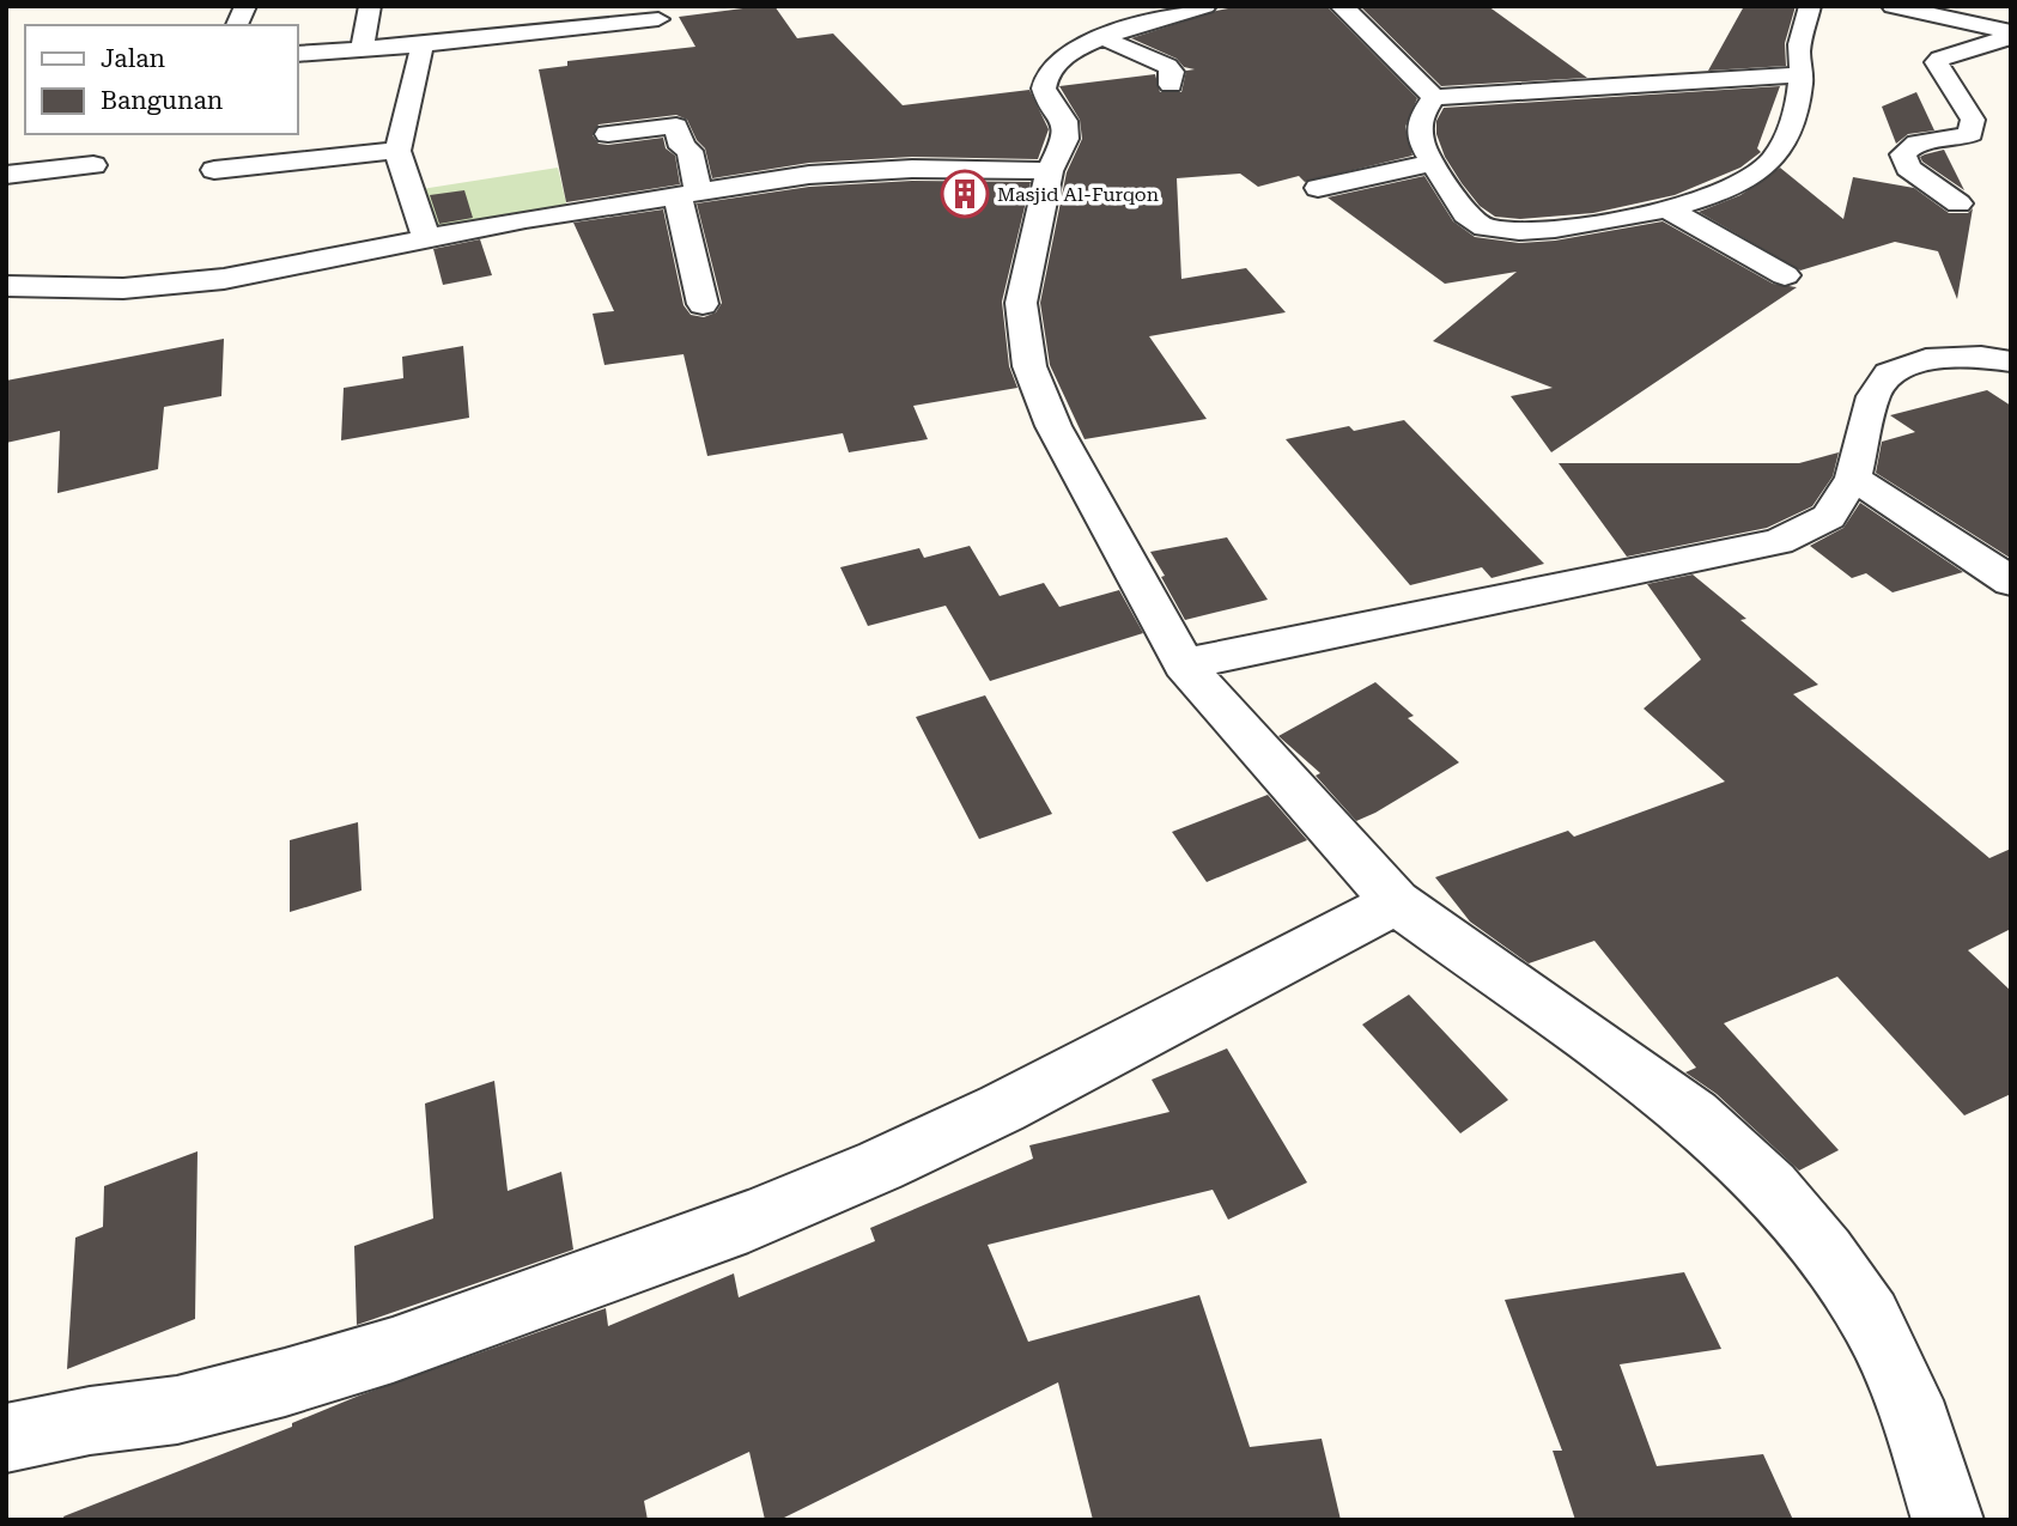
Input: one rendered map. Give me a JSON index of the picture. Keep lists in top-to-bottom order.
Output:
{
  "places": {
    "building": ["Masjid Al-Furqon"]
  },
  "legend": ["Jalan", "Bangunan"]
}
